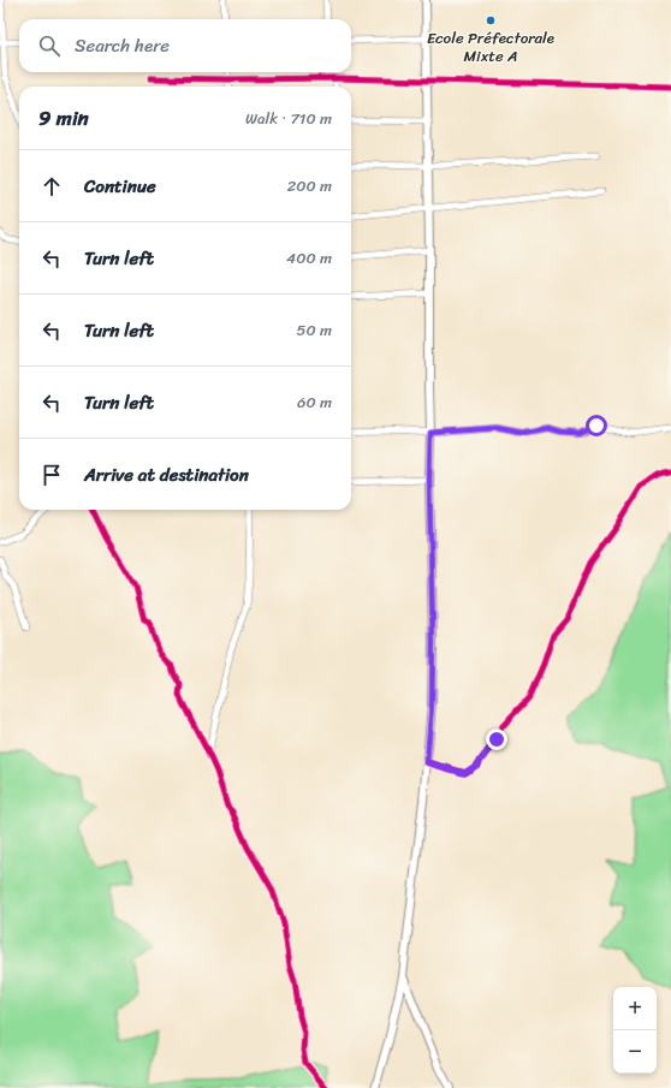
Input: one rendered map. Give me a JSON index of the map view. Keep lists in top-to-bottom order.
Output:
{
  "places": ["Ecole Préfectorale Mixte A"],
  "page": {
    "search": "Search here",
    "heading": ["9 min", "Walk · 710 m"],
    "list": [
      ["Continue", "200 m"],
      ["Turn left", "400 m"],
      ["Turn left", "50 m"],
      ["Turn left", "60 m"],
      "Arrive at destination"
    ],
    "map_buttons": ["+", "−"]
  }
}
